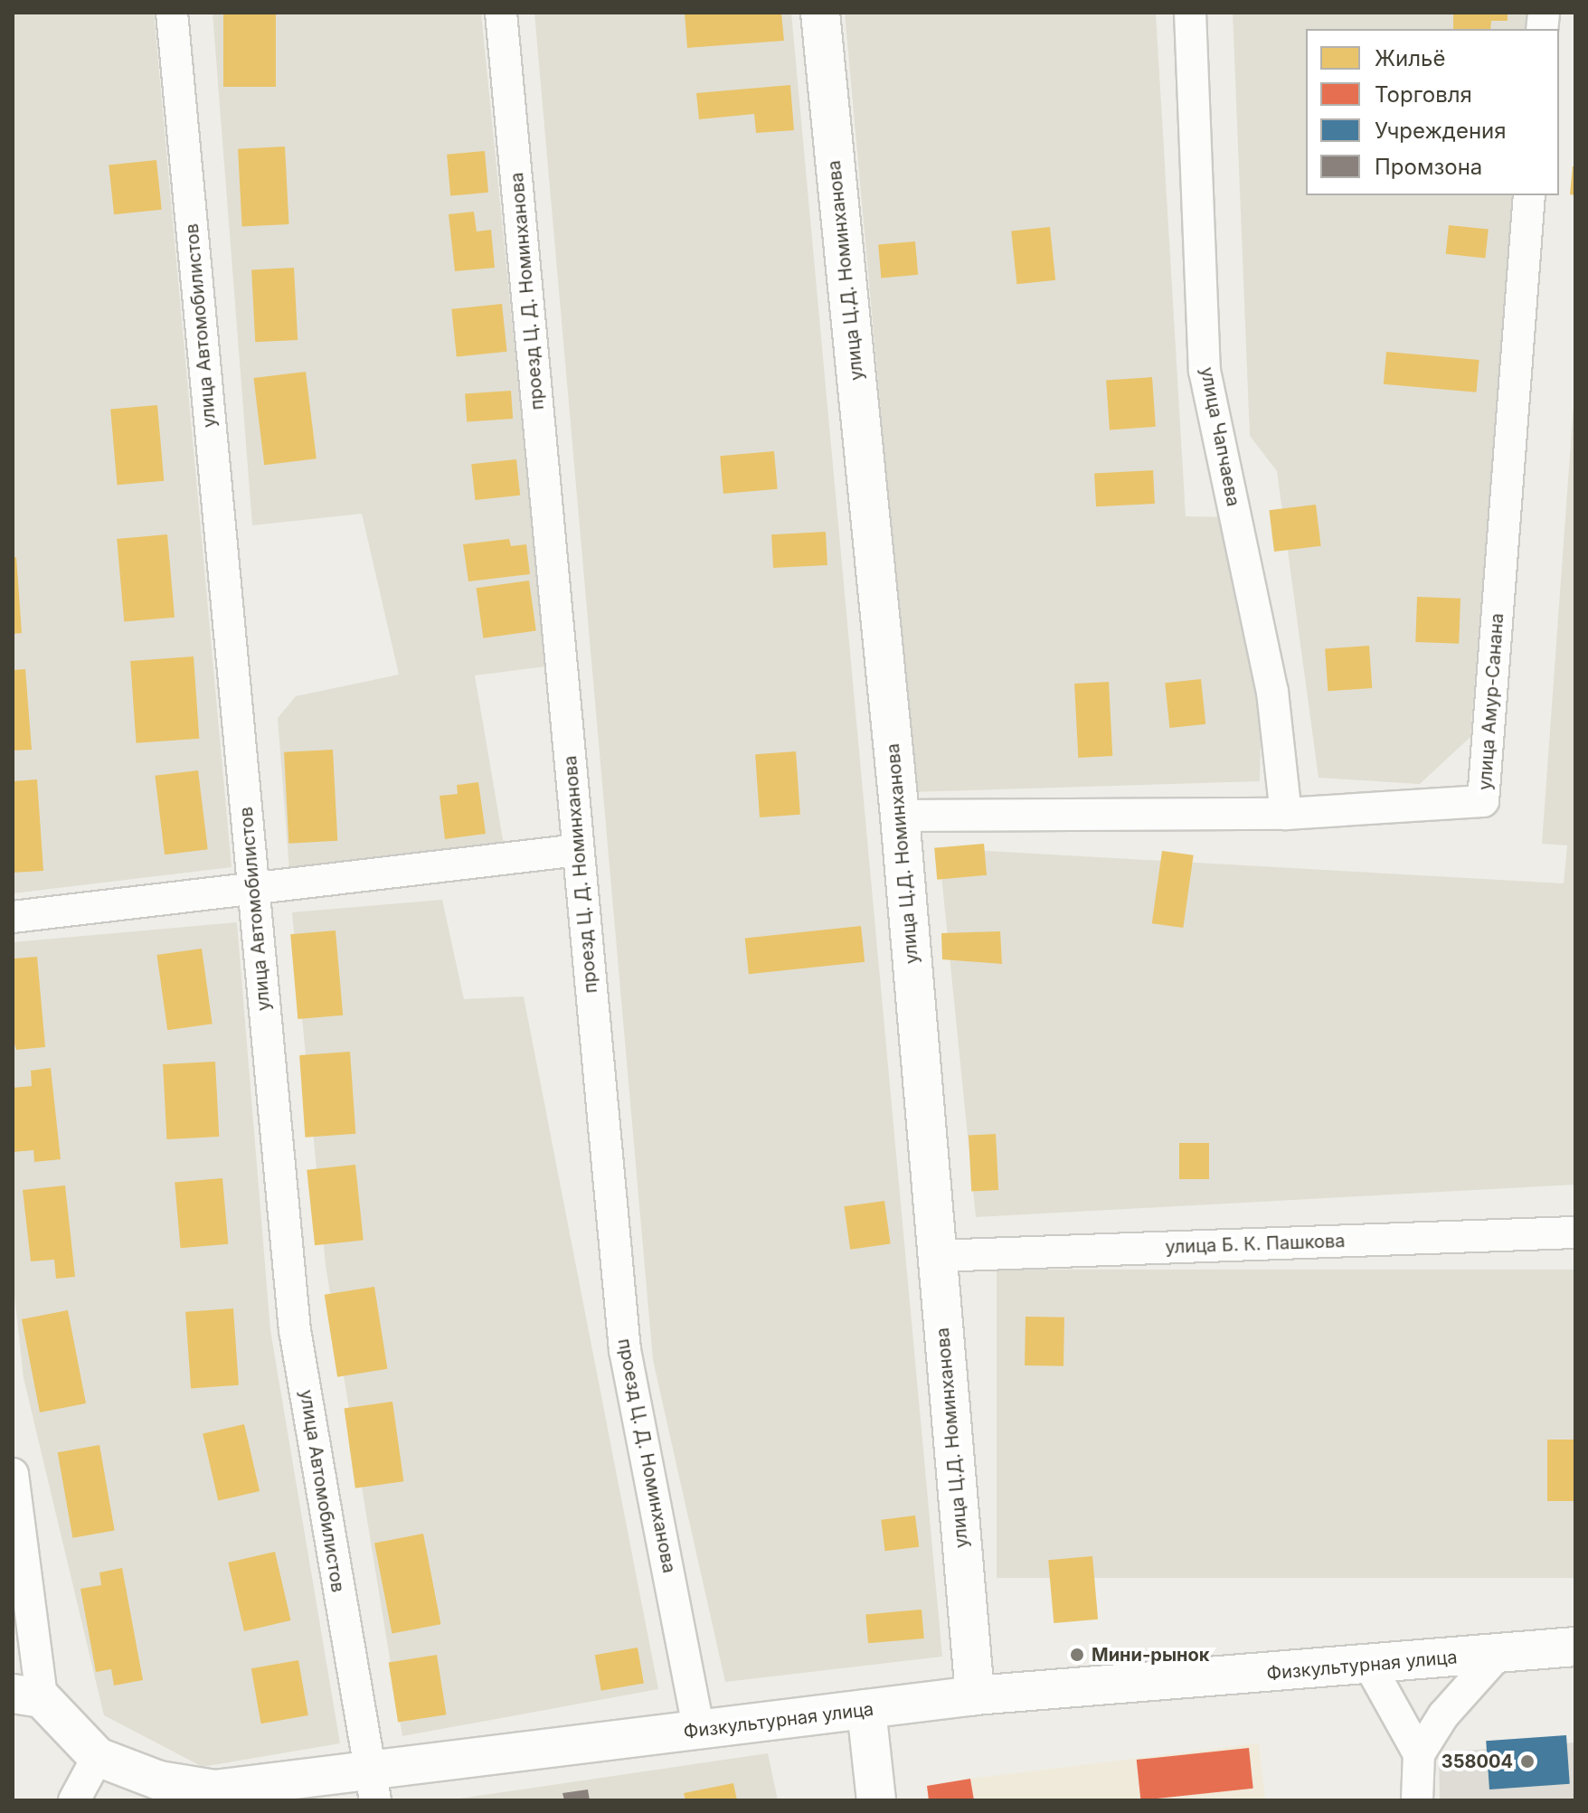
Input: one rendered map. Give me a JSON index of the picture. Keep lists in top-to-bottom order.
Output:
{
  "streets": {
    "street": [
      "улица Ц.Д. Номинханова",
      "проезд Ц. Д. Номинханова",
      "улица Автомобилистов",
      "улица Чапчаева",
      "улица Амур-Санана",
      "улица Б. К. Пашкова",
      "Физкультурная улица"
    ]
  },
  "crossings": [
    ["улица Ц.Д. Номинханова", "улица Амур-Санана"],
    ["улица Ц.Д. Номинханова", "улица Б. К. Пашкова"],
    ["улица Ц.Д. Номинханова", "Физкультурная улица"],
    ["проезд Ц. Д. Номинханова", "Физкультурная улица"],
    ["улица Автомобилистов", "Физкультурная улица"],
    ["улица Чапчаева", "улица Амур-Санана"]
  ],
  "places": ["Мини-рынок", "358004"],
  "legend": [
    "Жильё",
    "Торговля",
    "Учреждения",
    "Промзона"
  ]
}
